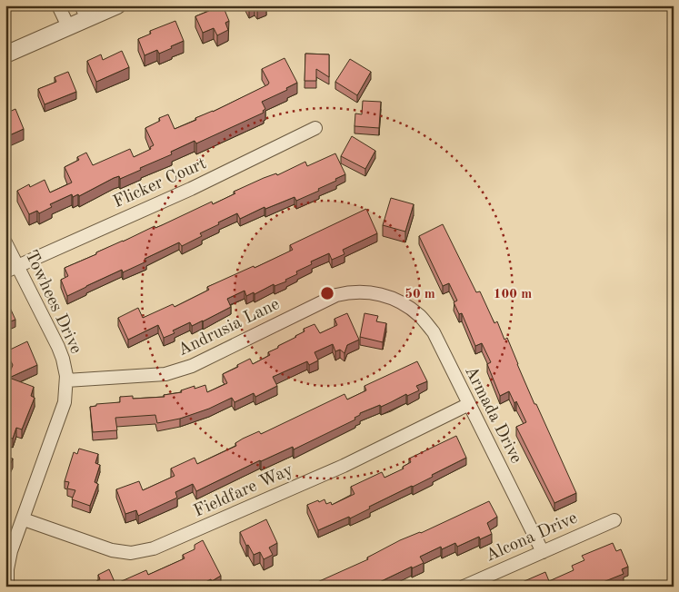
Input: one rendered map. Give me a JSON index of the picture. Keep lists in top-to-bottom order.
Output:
{
  "streets": {
    "street": [
      "Flicker Court",
      "Towhees Drive",
      "Andrusia Lane",
      "Armada Drive",
      "Fieldfare Way",
      "Alcona Drive"
    ]
  },
  "crossings": [
    ["Flicker Court", "Towhees Drive"],
    ["Towhees Drive", "Andrusia Lane"],
    ["Towhees Drive", "Fieldfare Way"],
    ["Andrusia Lane", "Armada Drive"],
    ["Armada Drive", "Fieldfare Way"],
    ["Armada Drive", "Alcona Drive"]
  ],
  "rings": ["50 m", "100 m"]
}
